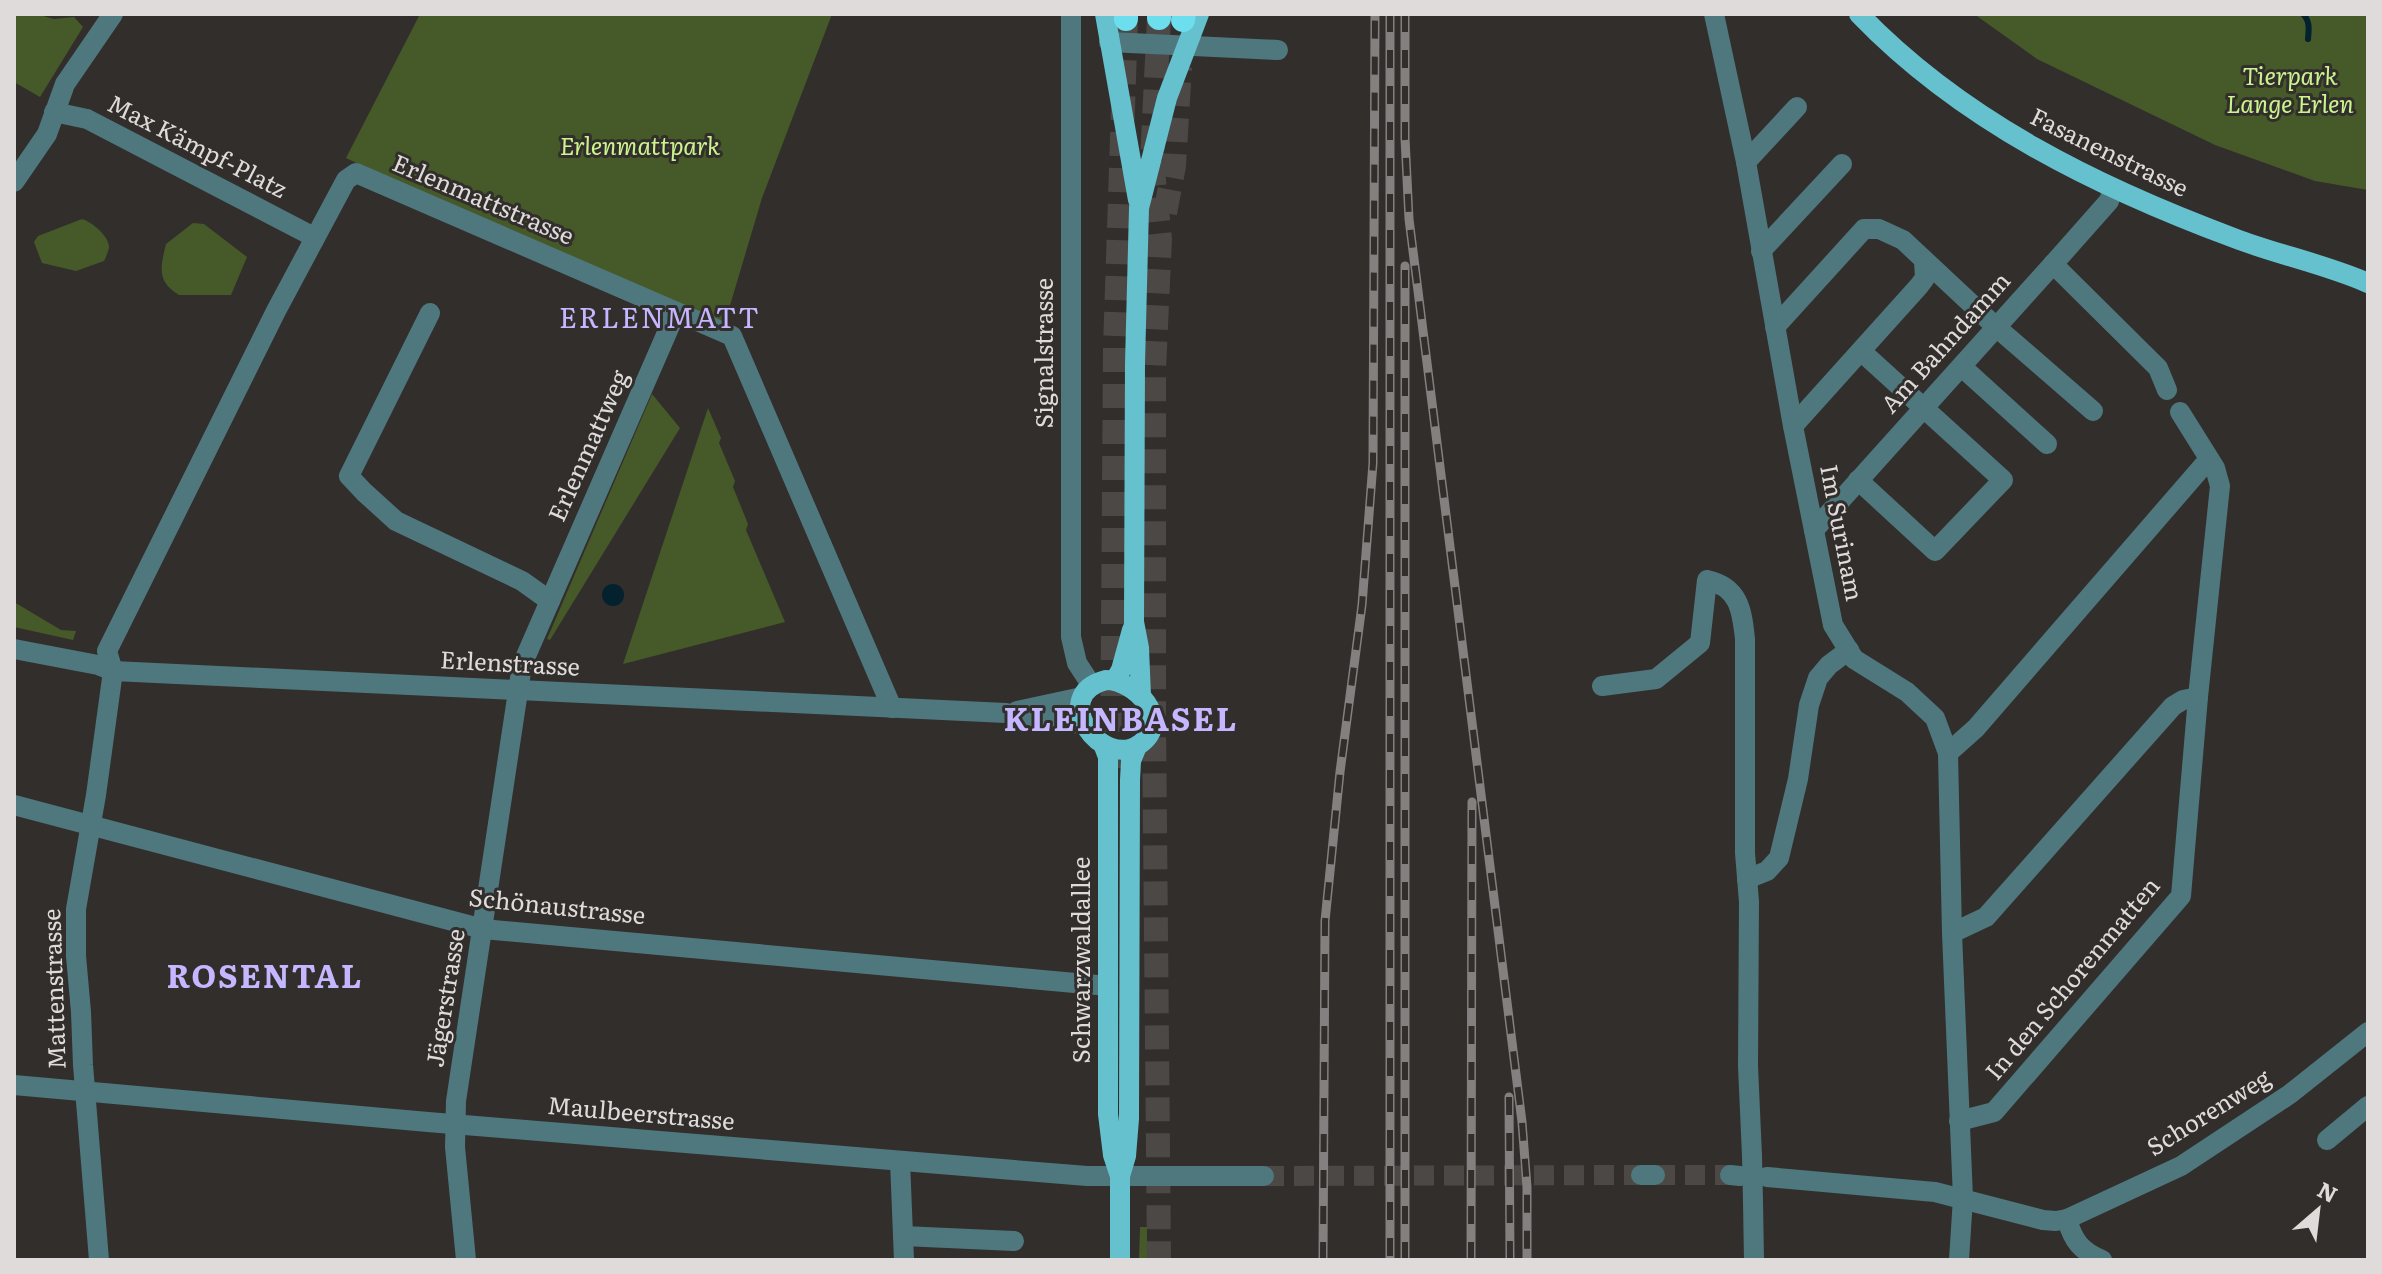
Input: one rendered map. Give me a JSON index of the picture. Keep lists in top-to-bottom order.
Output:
{
  "streets": {
    "main road": ["Fasanenstrasse", "Schwarzwaldallee"],
    "street": [
      "Max Kämpf-Platz",
      "Erlenmattstrasse",
      "Am Bahndamm",
      "Signalstrasse",
      "Erlenmattweg",
      "Im Surinam",
      "Erlenstrasse",
      "Schönaustrasse",
      "In den Schorenmatten",
      "Mattenstrasse",
      "Jägerstrasse",
      "Schorenweg",
      "Maulbeerstrasse"
    ]
  },
  "crossings": [
    ["Max Kämpf-Platz", "Erlenmattstrasse"],
    ["Fasanenstrasse", "Am Bahndamm"],
    ["Erlenmattstrasse", "Erlenmattweg"],
    ["Erlenmattstrasse", "Erlenstrasse"],
    ["Erlenmattstrasse", "Mattenstrasse"],
    ["Am Bahndamm", "Im Surinam"],
    ["Signalstrasse", "Erlenstrasse"],
    ["Signalstrasse", "Schwarzwaldallee"],
    ["Erlenmattweg", "Erlenstrasse"],
    ["Erlenmattweg", "Jägerstrasse"],
    ["Im Surinam", "In den Schorenmatten"],
    ["Erlenstrasse", "Schwarzwaldallee"],
    ["Erlenstrasse", "Mattenstrasse"],
    ["Erlenstrasse", "Jägerstrasse"],
    ["Schönaustrasse", "Schwarzwaldallee"],
    ["Schönaustrasse", "Mattenstrasse"],
    ["Schönaustrasse", "Jägerstrasse"],
    ["Schwarzwaldallee", "Maulbeerstrasse"],
    ["Mattenstrasse", "Maulbeerstrasse"],
    ["Jägerstrasse", "Maulbeerstrasse"]
  ],
  "districts": ["ERLENMATT", "KLEINBASEL", "ROSENTAL"],
  "parks": ["Tierpark Lange Erlen", "Erlenmattpark"],
  "north": "top right"
}
